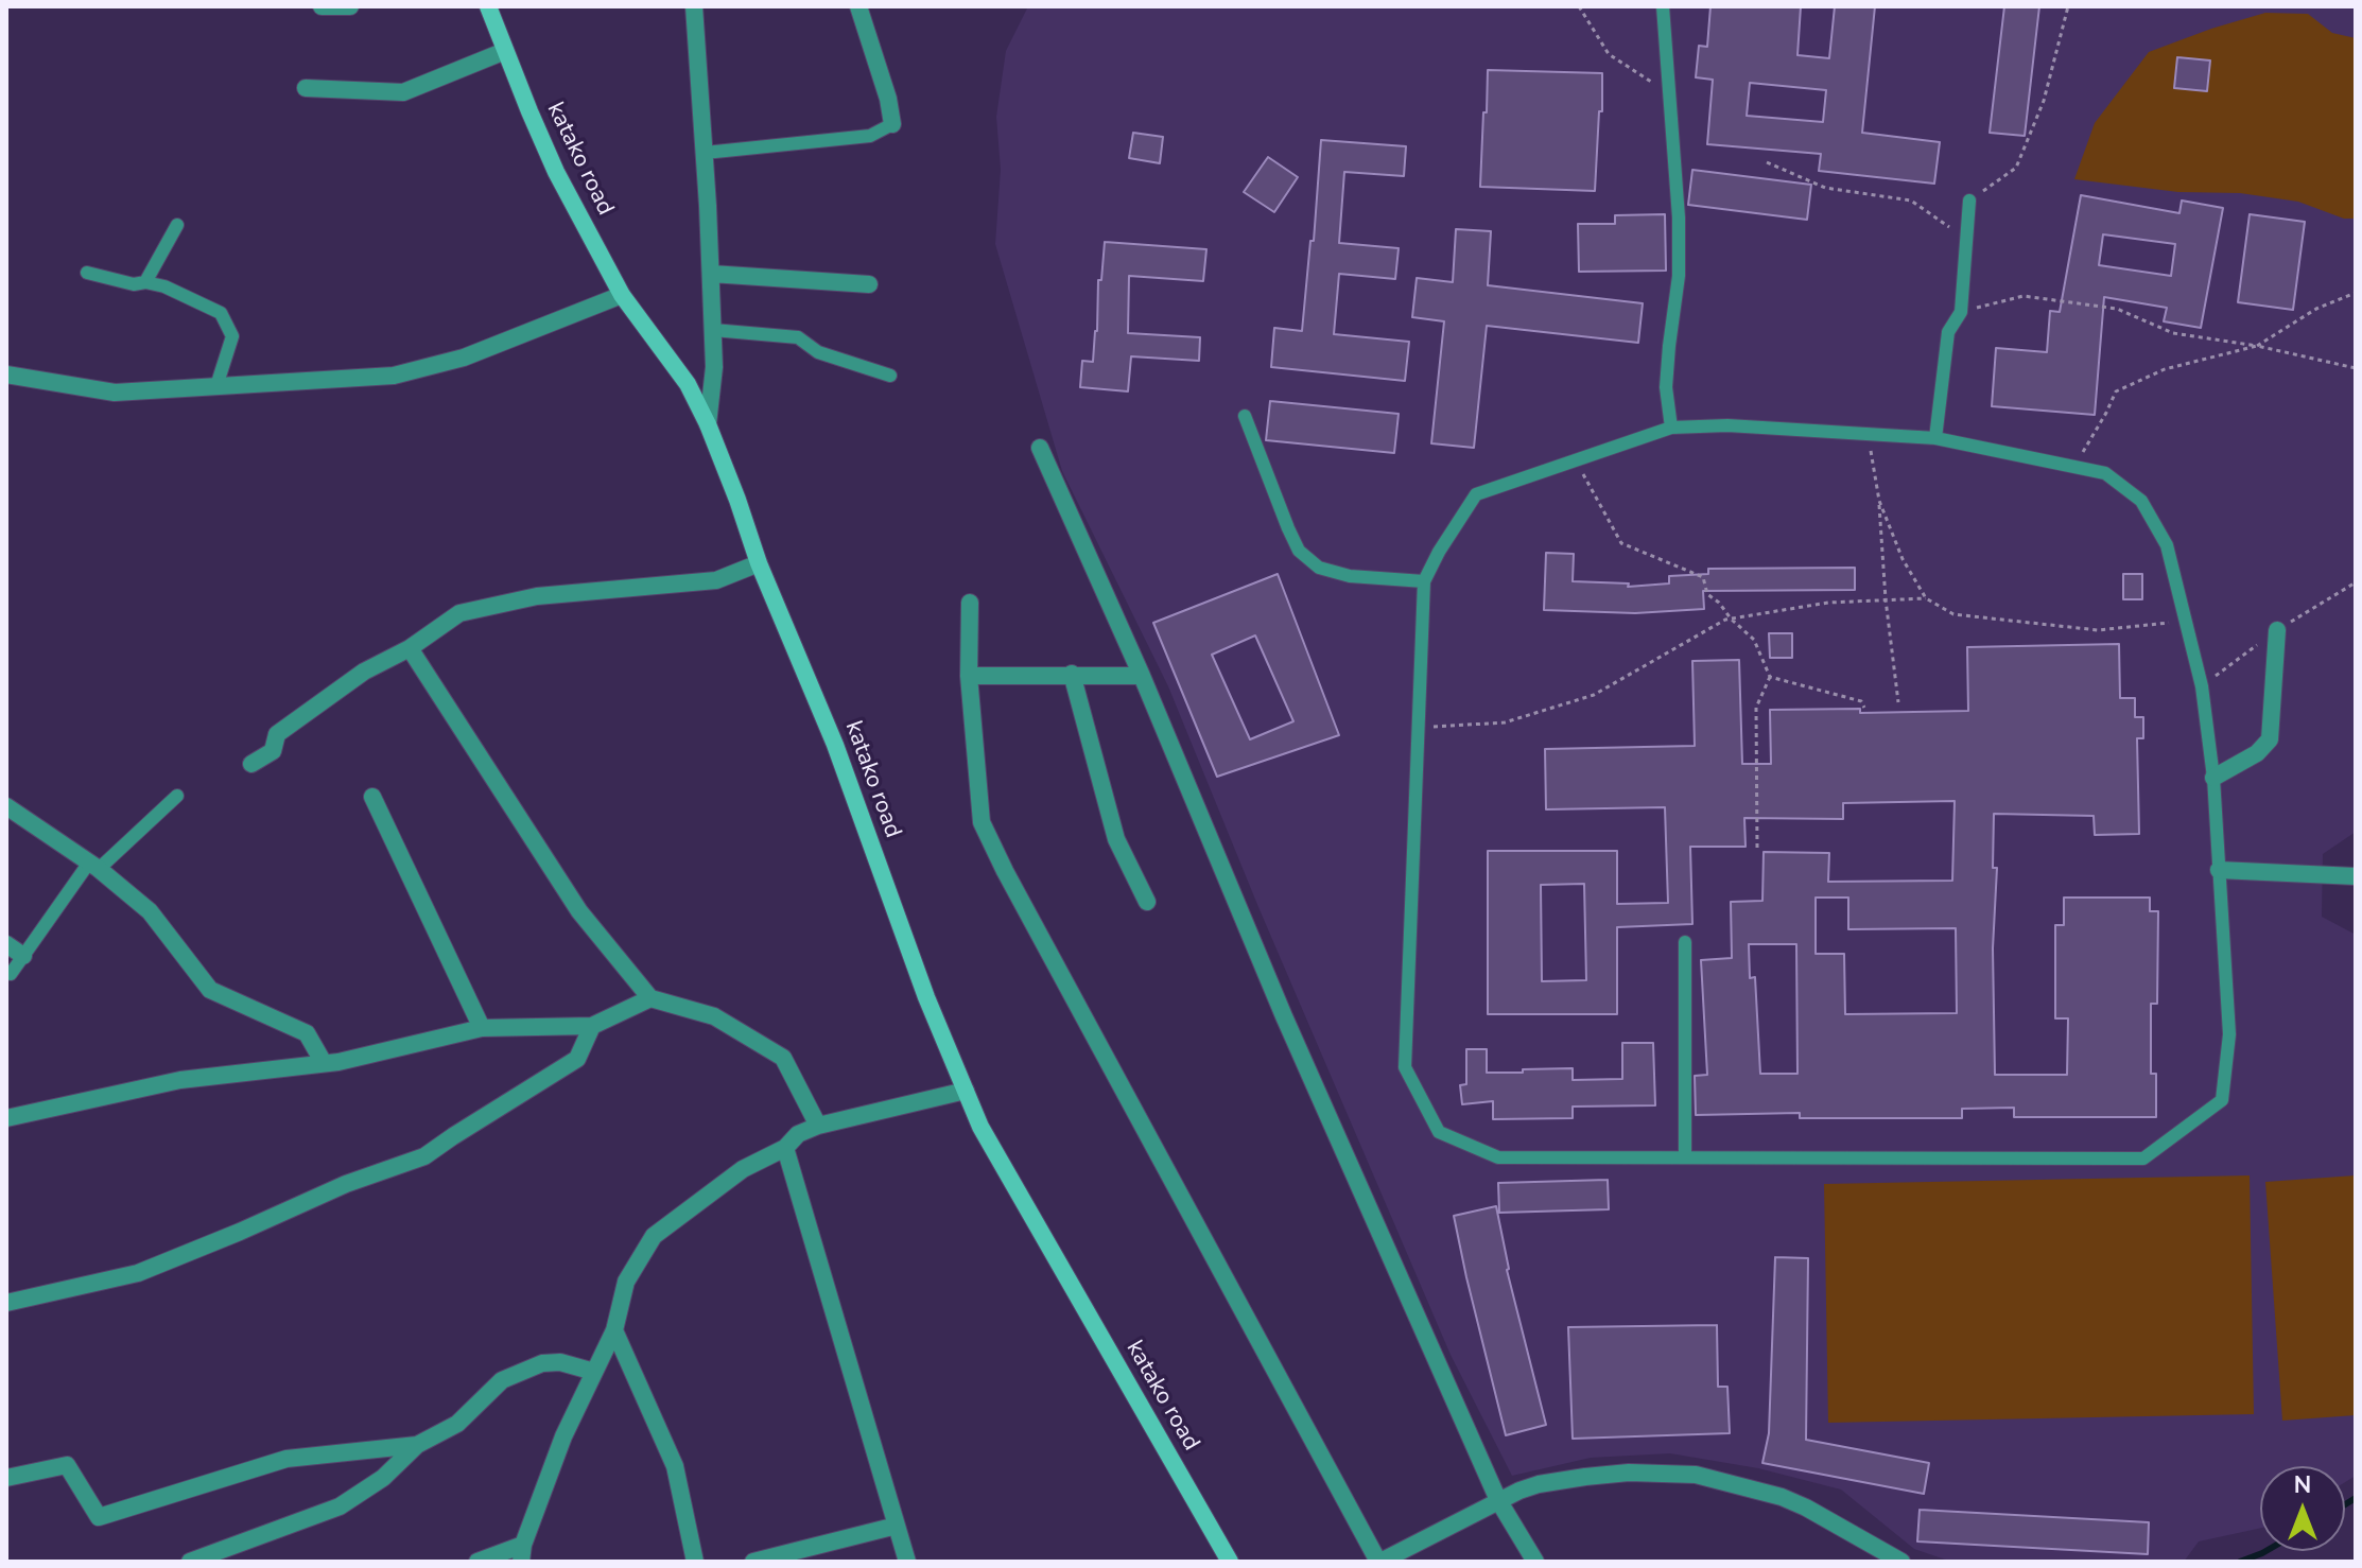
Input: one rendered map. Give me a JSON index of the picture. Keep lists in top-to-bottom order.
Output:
{
  "streets": {
    "street": ["katako road"]
  },
  "north": "top"
}
